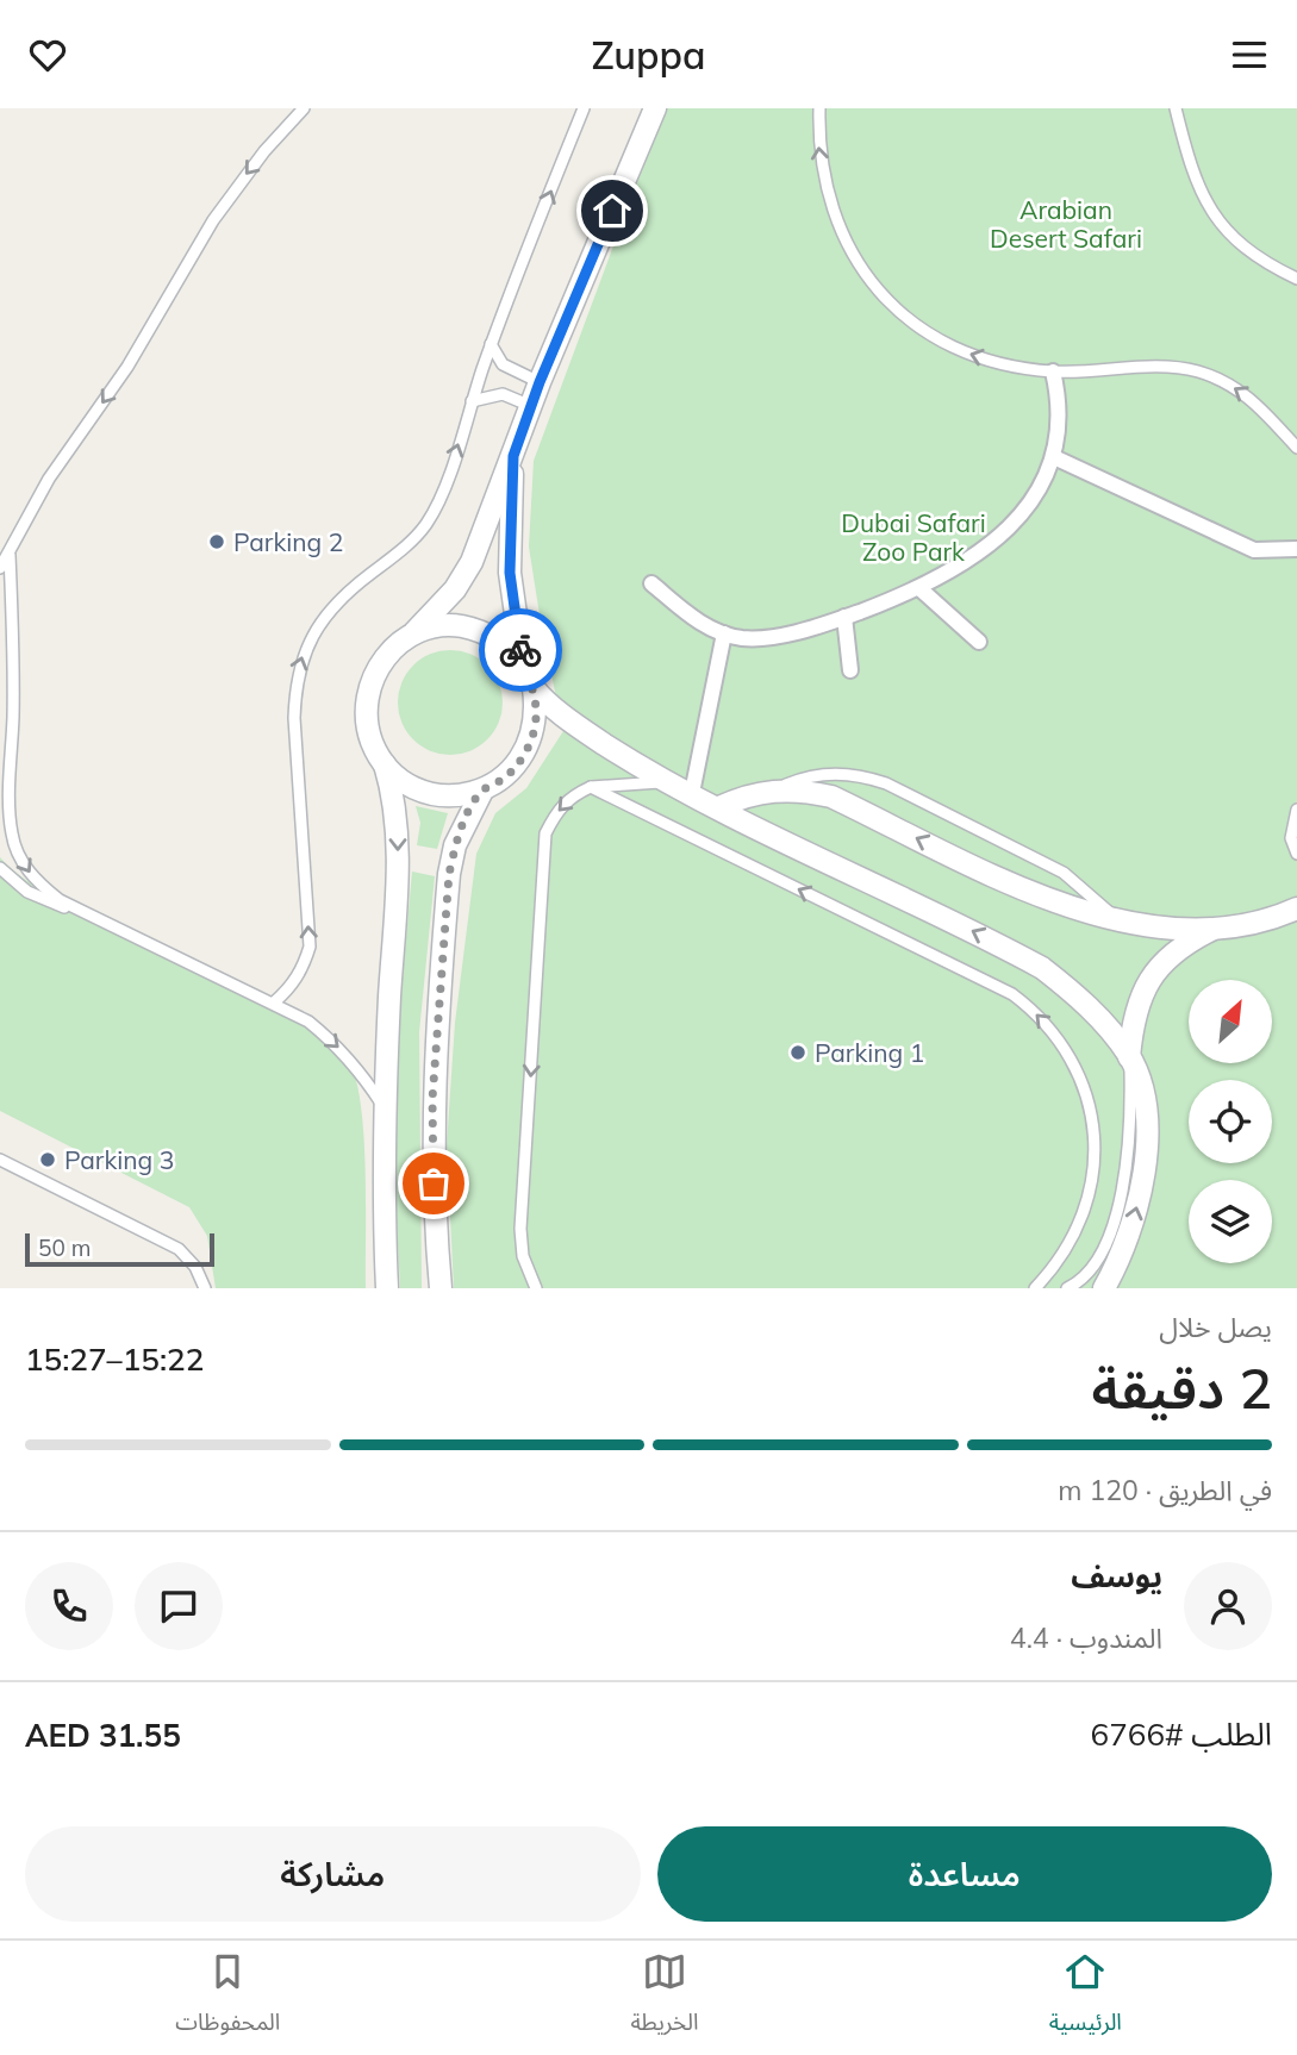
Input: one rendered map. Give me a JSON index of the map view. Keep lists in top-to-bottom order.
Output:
{
  "parks": ["Arabian Desert Safari", "Dubai Safari Zoo Park"],
  "places": ["Parking 2", "Parking 1", "Parking 3"],
  "scale_bar": "50 m",
  "north": "top right",
  "page": {
    "header": "Zuppa",
    "scale": "50 m",
    "heading": ["2 دقيقة", "يصل خلال", "15:22–15:27"],
    "panel": [
      "يوسف",
      "المندوب · 4.4",
      "الطلب #6766",
      "AED 31.55"
    ],
    "bar": "في الطريق · 120 m",
    "buttons": ["مساعدة", "مشاركة"],
    "tabs": ["الرئيسية", "الخريطة", "المحفوظات"]
  }
}
